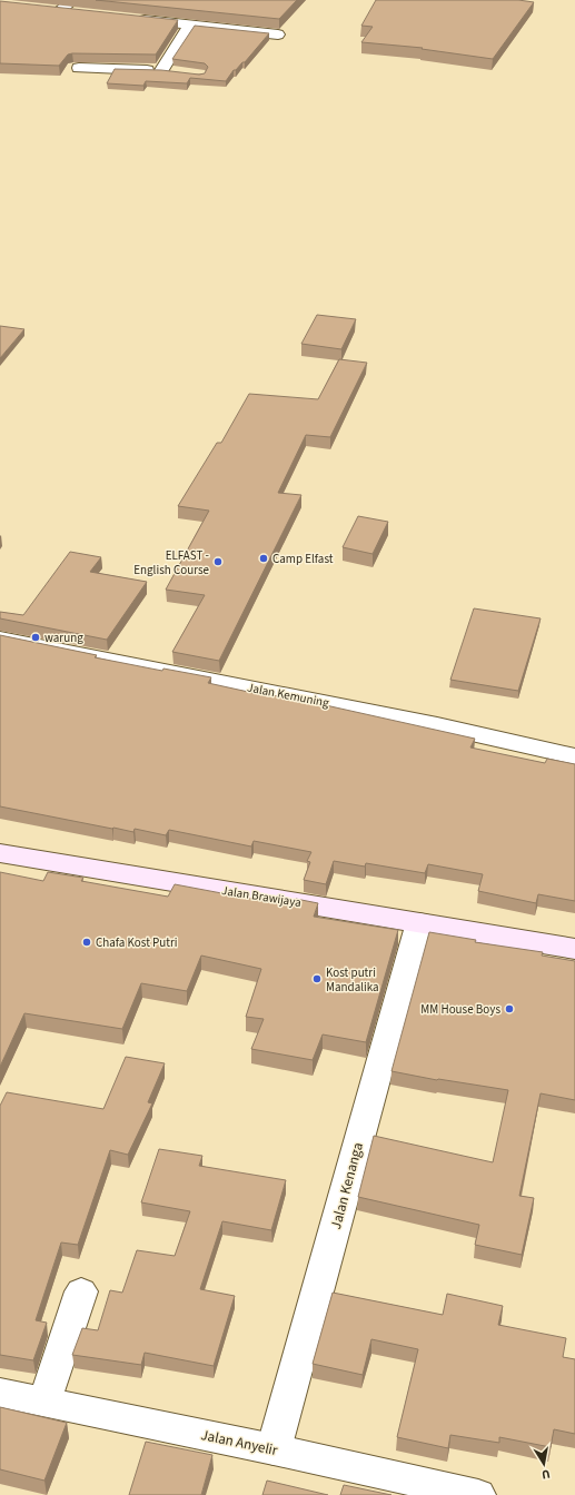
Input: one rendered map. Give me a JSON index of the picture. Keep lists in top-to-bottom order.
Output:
{
  "streets": {
    "main road": ["Jalan Brawijaya"],
    "street": ["Jalan Kemuning", "Jalan Kenanga", "Jalan Anyelir"]
  },
  "crossings": [
    ["Jalan Brawijaya", "Jalan Kenanga"],
    ["Jalan Kenanga", "Jalan Anyelir"]
  ],
  "places": [
    "Camp Elfast",
    "ELFAST - English Course",
    "warung",
    "Chafa Kost Putri",
    "Kost putri Mandalika",
    "MM House Boys"
  ],
  "north": "bottom"
}
